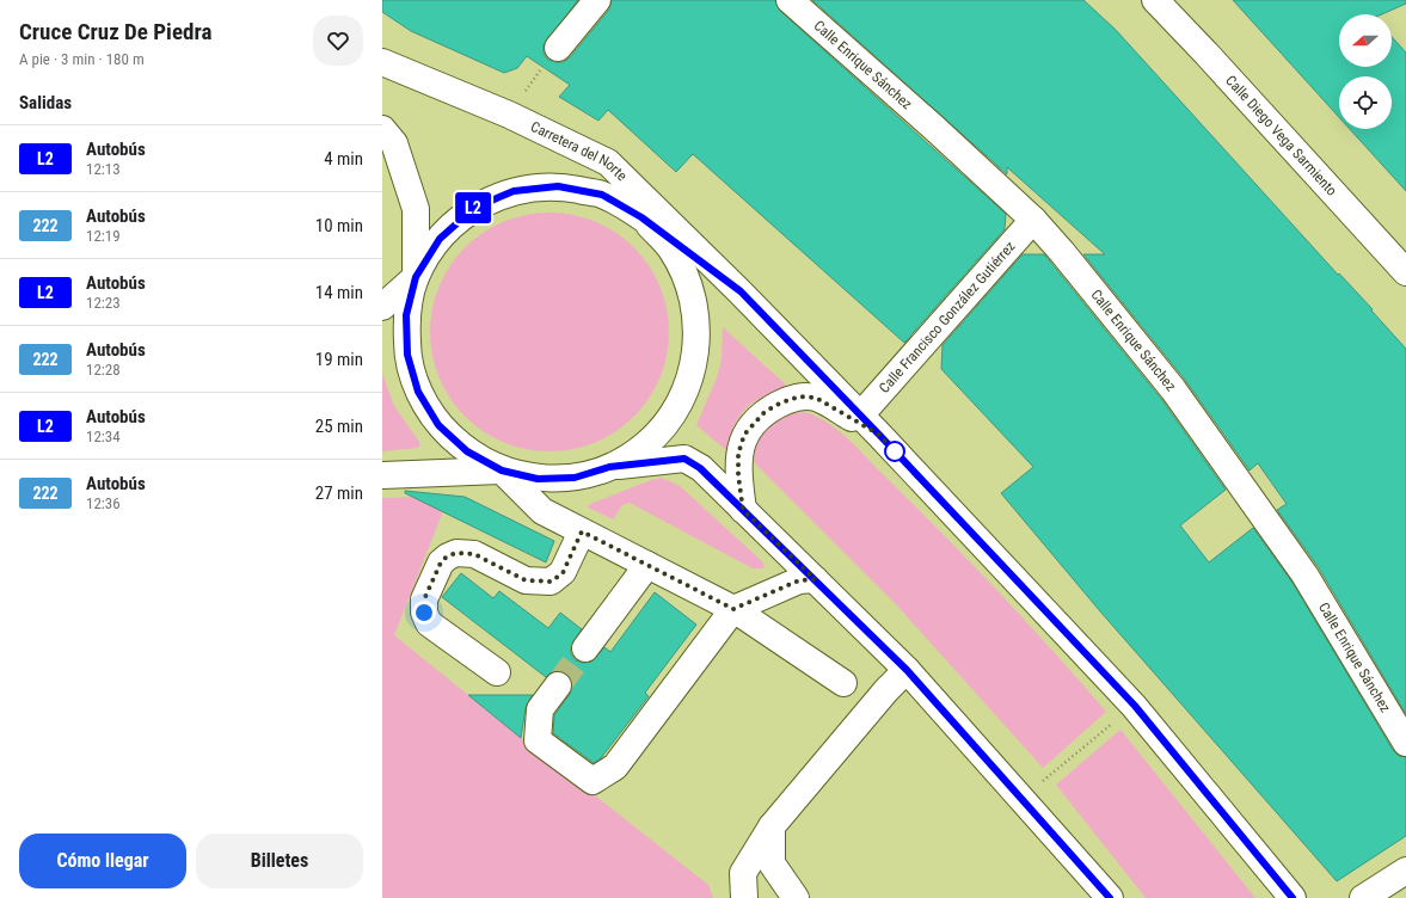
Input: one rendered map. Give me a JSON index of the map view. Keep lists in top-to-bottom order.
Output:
{
  "streets": {
    "street": [
      "Calle Enrique Sánchez",
      "Calle Diego Vega Sarmiento",
      "Carretera del Norte",
      "Calle Francisco González Gutiérrez"
    ]
  },
  "crossings": [
    ["Calle Enrique Sánchez", "Calle Francisco González Gutiérrez"],
    ["Carretera del Norte", "Calle Francisco González Gutiérrez"]
  ],
  "lines": ["bus line L2"],
  "north": "left",
  "page": {
    "heading": [
      ["Cruce Cruz De Piedra", "A pie · 3 min · 180 m"],
      "Salidas"
    ],
    "on_map": "L2",
    "list": [
      {
        "mark": "L2",
        "name": "Autobús",
        "note": "12:13",
        "value": "4 min"
      },
      {
        "mark": "222",
        "name": "Autobús",
        "note": "12:19",
        "value": "10 min"
      },
      {
        "mark": "L2",
        "name": "Autobús",
        "note": "12:23",
        "value": "14 min"
      },
      {
        "mark": "222",
        "name": "Autobús",
        "note": "12:28",
        "value": "19 min"
      },
      {
        "mark": "L2",
        "name": "Autobús",
        "note": "12:34",
        "value": "25 min"
      },
      {
        "mark": "222",
        "name": "Autobús",
        "note": "12:36",
        "value": "27 min"
      }
    ],
    "buttons": ["Cómo llegar", "Billetes"]
  }
}
